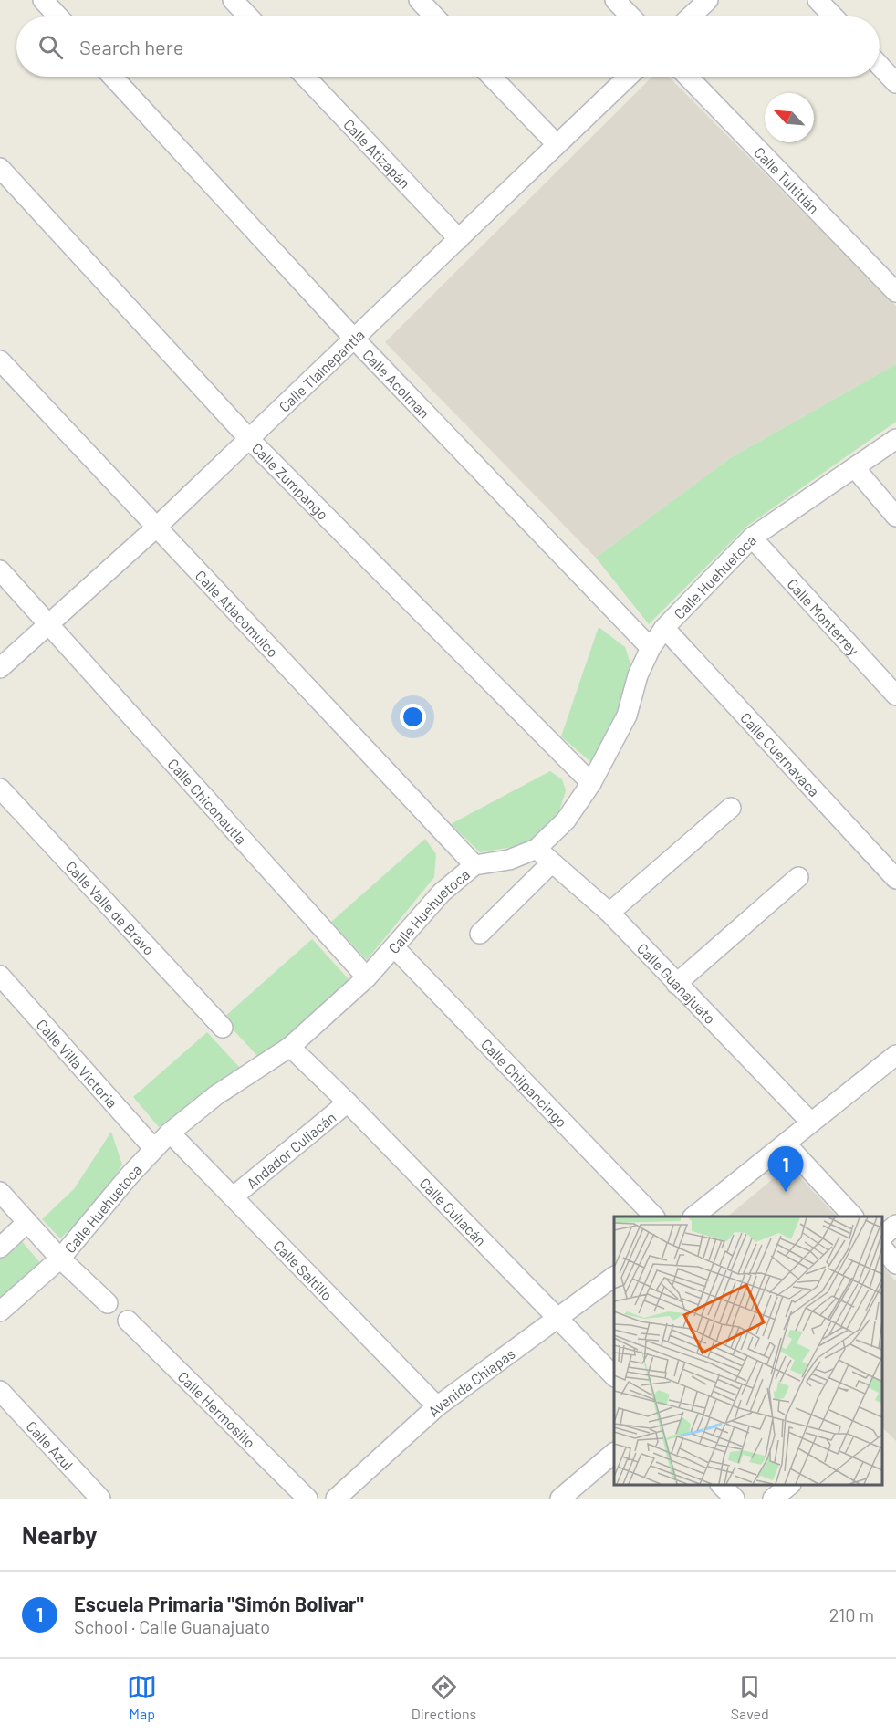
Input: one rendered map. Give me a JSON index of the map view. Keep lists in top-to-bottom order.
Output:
{
  "streets": {
    "street": [
      "Calle Atizapán",
      "Calle Tultitlán",
      "Calle Tlalnepantla",
      "Calle Acolman",
      "Calle Zumpango",
      "Calle Huehuetoca",
      "Calle Atlacomulco",
      "Calle Monterrey",
      "Calle Cuernavaca",
      "Calle Chiconautla",
      "Calle Valle de Bravo",
      "Calle Guanajuato",
      "Calle Villa Victoria",
      "Calle Chilpancingo",
      "Andador Culiacán",
      "Calle Culiacán",
      "Calle Saltillo",
      "Avenida Chiapas",
      "Calle Hermosillo",
      "Calle Azul"
    ]
  },
  "crossings": [
    ["Calle Atizapán", "Calle Tlalnepantla"],
    ["Calle Tlalnepantla", "Calle Acolman"],
    ["Calle Tlalnepantla", "Calle Zumpango"],
    ["Calle Tlalnepantla", "Calle Atlacomulco"],
    ["Calle Tlalnepantla", "Calle Chiconautla"],
    ["Calle Acolman", "Calle Huehuetoca"],
    ["Calle Zumpango", "Calle Huehuetoca"],
    ["Calle Huehuetoca", "Calle Atlacomulco"],
    ["Calle Huehuetoca", "Calle Monterrey"],
    ["Calle Huehuetoca", "Calle Cuernavaca"],
    ["Calle Huehuetoca", "Calle Chiconautla"],
    ["Calle Huehuetoca", "Calle Guanajuato"],
    ["Calle Huehuetoca", "Calle Villa Victoria"],
    ["Calle Huehuetoca", "Calle Chilpancingo"],
    ["Calle Huehuetoca", "Calle Culiacán"],
    ["Calle Huehuetoca", "Calle Saltillo"],
    ["Andador Culiacán", "Calle Culiacán"],
    ["Andador Culiacán", "Calle Saltillo"],
    ["Calle Culiacán", "Avenida Chiapas"],
    ["Calle Saltillo", "Avenida Chiapas"]
  ],
  "north": "top left",
  "page": {
    "search": "Search here",
    "pins": "1",
    "heading": "Nearby",
    "list": [
      {
        "mark": "1",
        "name": "Escuela Primaria \"Simón Bolivar\"",
        "note": "School · Calle Guanajuato",
        "value": "210 m"
      }
    ],
    "nav": ["Map", "Directions", "Saved"]
  }
}
